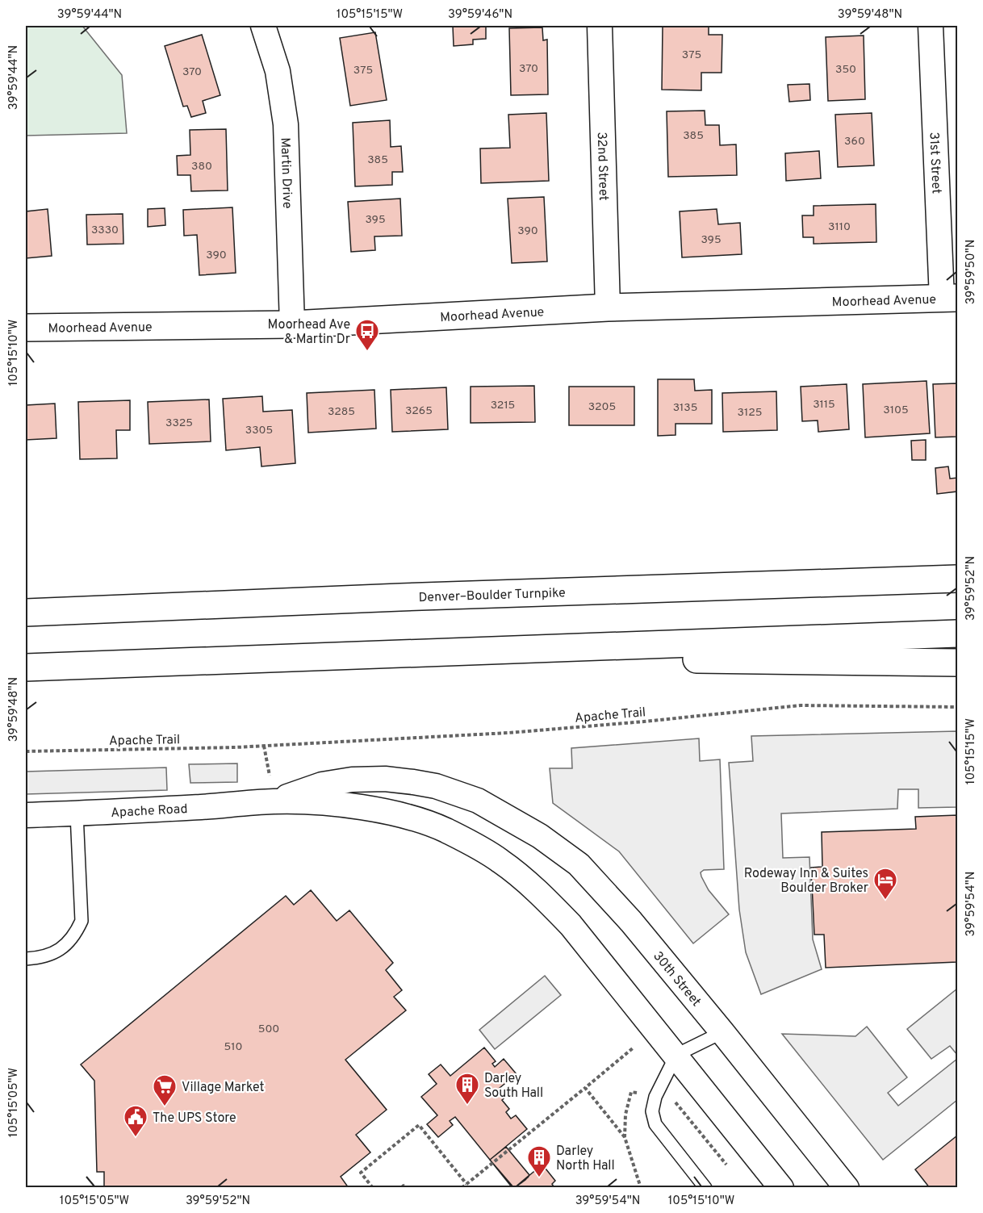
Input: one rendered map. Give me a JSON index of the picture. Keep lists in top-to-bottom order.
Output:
{
  "streets": {
    "main road": ["Moorhead Avenue", "Denver–Boulder Turnpike"],
    "street": [
      "31st Street",
      "32nd Street",
      "Martin Drive",
      "Apache Road",
      "30th Street"
    ],
    "path": ["Apache Trail"]
  },
  "crossings": [
    ["31st Street", "Moorhead Avenue"],
    ["32nd Street", "Moorhead Avenue"],
    ["Martin Drive", "Moorhead Avenue"],
    ["Apache Road", "30th Street"]
  ],
  "places": {
    "bus stop": ["Moorhead Ave & Martin Dr"],
    "hotel": ["Rodeway Inn & Suites Boulder Broker"],
    "building": ["Darley South Hall", "Darley North Hall"],
    "supermarket": ["Village Market"],
    "public building": ["The UPS Store"]
  },
  "house_numbers": [
    "375",
    "370",
    "350",
    "375",
    "370",
    "385",
    "360",
    "385",
    "380",
    "395",
    "3110",
    "3330",
    "390",
    "395",
    "390",
    "3115",
    "3215",
    "3205",
    "3135",
    "3105",
    "3265",
    "3285",
    "3125",
    "3325",
    "3305",
    "500",
    "510"
  ],
  "coordinates": [
    "39°59'44\"N",
    "105°15'15\"W",
    "39°59'46\"N",
    "39°59'48\"N",
    "39°59'50\"N",
    "105°15'10\"W",
    "39°59'52\"N",
    "39°59'54\"N",
    "105°15'05\"W"
  ]
}
